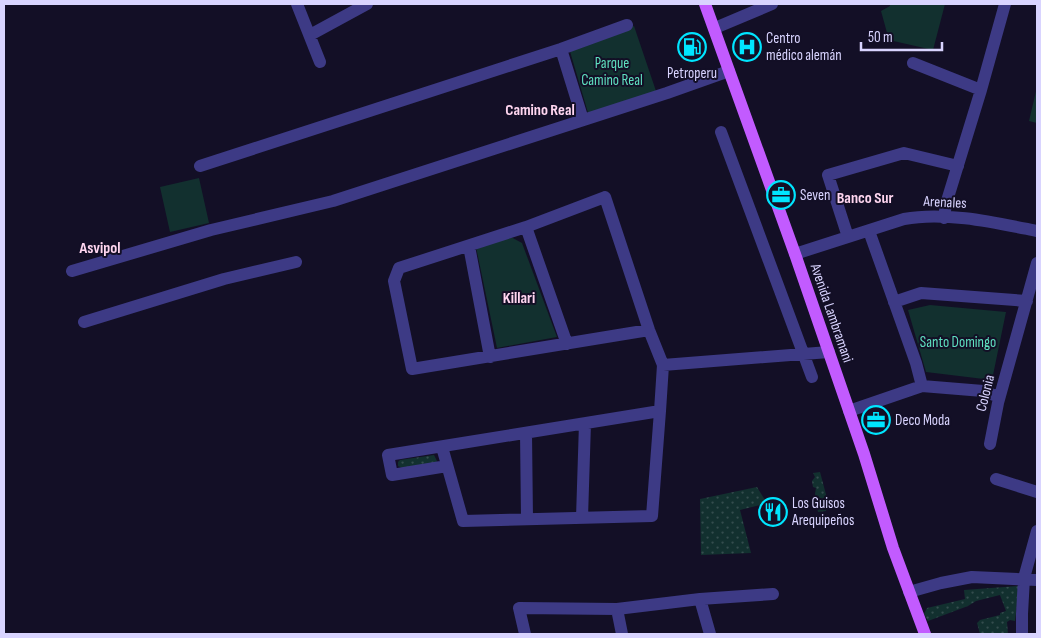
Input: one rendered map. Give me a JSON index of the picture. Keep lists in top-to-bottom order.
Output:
{
  "streets": {
    "main road": ["Avenida Lambramani"],
    "street": ["Arenales", "Colonia"]
  },
  "crossings": [
    ["Arenales", "Avenida Lambramani"]
  ],
  "districts": [
    "Camino Real",
    "Banco Sur",
    "Asvipol",
    "Killari"
  ],
  "parks": ["Parque Camino Real", "Santo Domingo"],
  "places": {
    "fuel station": ["Petroperu"],
    "hospital": ["Centro médico alemán"],
    "office": ["Seven", "Deco Moda"],
    "restaurant": ["Los Guisos Arequipeños"]
  },
  "scale_bar": "50 m"
}
